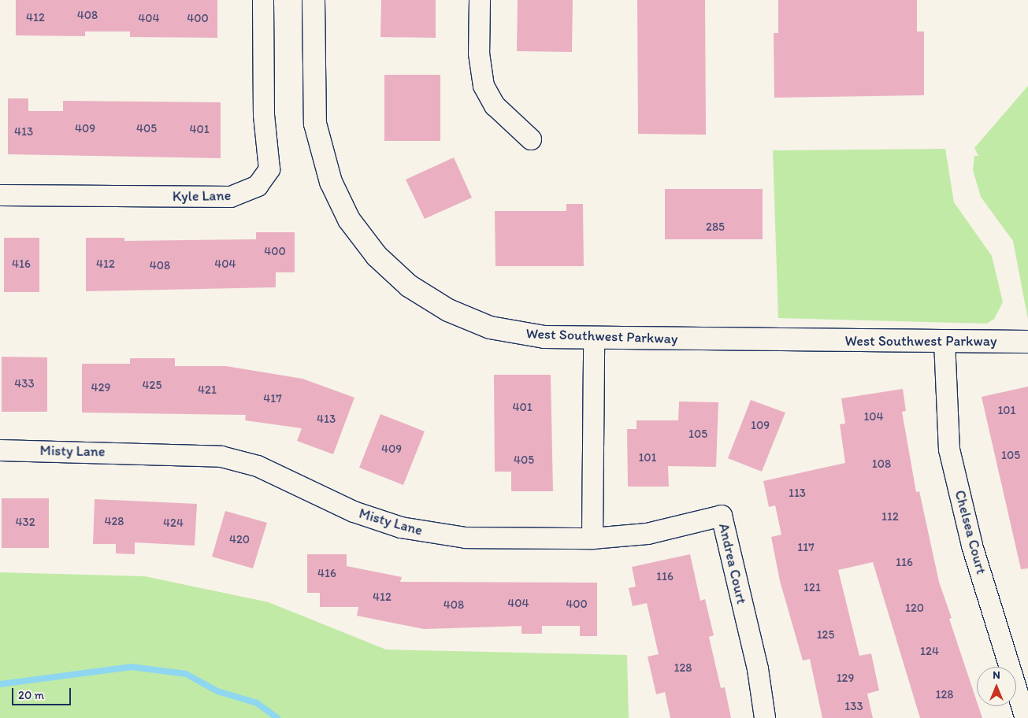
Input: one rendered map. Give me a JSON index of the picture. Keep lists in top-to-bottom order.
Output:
{
  "streets": {
    "street": [
      "Kyle Lane",
      "West Southwest Parkway",
      "Misty Lane",
      "Chelsea Court",
      "Andrea Court"
    ]
  },
  "crossings": [
    ["West Southwest Parkway", "Chelsea Court"],
    ["Misty Lane", "Andrea Court"]
  ],
  "house_numbers": [
    "408",
    "412",
    "404",
    "400",
    "409",
    "405",
    "401",
    "413",
    "285",
    "400",
    "416",
    "412",
    "404",
    "408",
    "433",
    "425",
    "429",
    "421",
    "417",
    "401",
    "101",
    "104",
    "413",
    "109",
    "105",
    "409",
    "105",
    "101",
    "405",
    "108",
    "113",
    "112",
    "428",
    "432",
    "424",
    "420",
    "117",
    "116",
    "416",
    "116",
    "121",
    "412",
    "404",
    "400",
    "408",
    "120",
    "125",
    "124",
    "128",
    "129",
    "128",
    "133"
  ],
  "scale_bar": "20 m",
  "north": "top"
}
